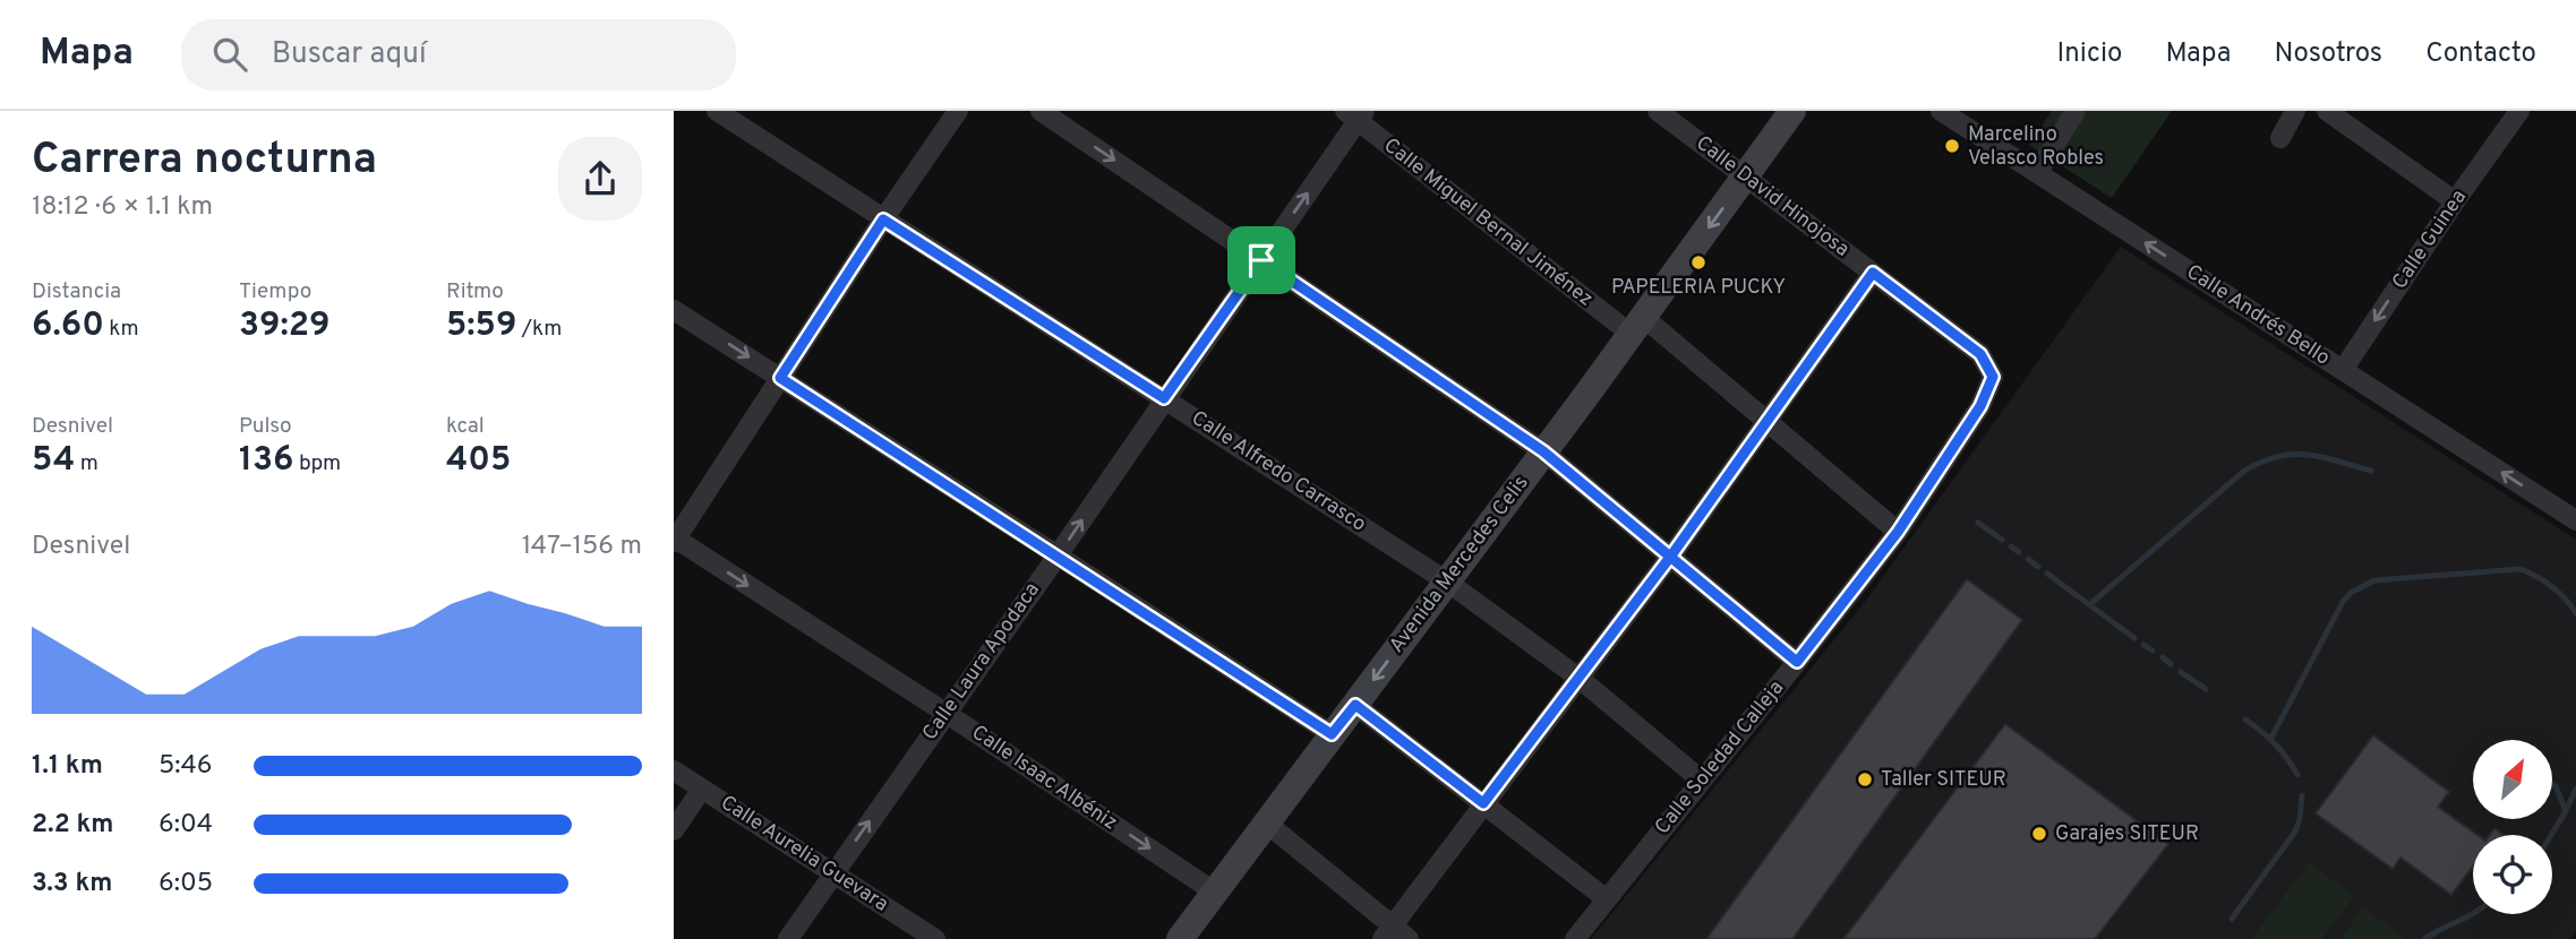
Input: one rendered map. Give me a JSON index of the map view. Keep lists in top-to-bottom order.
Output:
{
  "streets": {
    "main road": ["Avenida Mercedes Celis"],
    "street": [
      "Calle David Hinojosa",
      "Calle Miguel Bernal Jiménez",
      "Calle Guinea",
      "Calle Andrés Bello",
      "Calle Alfredo Carrasco",
      "Calle Laura Apodaca",
      "Calle Soledad Calleja",
      "Calle Isaac Albéniz",
      "Calle Aurelia Guevara"
    ]
  },
  "crossings": [
    ["Calle David Hinojosa", "Avenida Mercedes Celis"],
    ["Calle David Hinojosa", "Calle Soledad Calleja"],
    ["Calle Miguel Bernal Jiménez", "Avenida Mercedes Celis"],
    ["Calle Miguel Bernal Jiménez", "Calle Laura Apodaca"],
    ["Calle Miguel Bernal Jiménez", "Calle Soledad Calleja"],
    ["Calle Guinea", "Calle Andrés Bello"],
    ["Calle Alfredo Carrasco", "Avenida Mercedes Celis"],
    ["Calle Alfredo Carrasco", "Calle Laura Apodaca"],
    ["Calle Alfredo Carrasco", "Calle Soledad Calleja"],
    ["Avenida Mercedes Celis", "Calle Isaac Albéniz"],
    ["Calle Laura Apodaca", "Calle Isaac Albéniz"],
    ["Calle Laura Apodaca", "Calle Aurelia Guevara"]
  ],
  "one_way": [
    "Calle Guinea",
    "Calle Andrés Bello",
    "Calle Laura Apodaca",
    "Calle Isaac Albéniz"
  ],
  "places": [
    "Marcelino Velasco Robles",
    "PAPELERIA PUCKY",
    "Taller SITEUR",
    "Garajes SITEUR"
  ],
  "north": "top right",
  "page": {
    "header": "Mapa",
    "search": "Buscar aquí",
    "nav": [
      "Inicio",
      "Mapa",
      "Nosotros",
      "Contacto"
    ],
    "heading": ["Carrera nocturna", "18:12 · 6 × 1.1 km"],
    "stats": [
      ["Distancia", "6.60 km"],
      ["Tiempo", "39:29"],
      ["Ritmo", "5:59 /km"],
      ["Desnivel", "54 m"],
      ["Pulso", "136 bpm"],
      ["kcal", "405"]
    ],
    "chart": ["Desnivel", "147–156 m"],
    "list": [
      {
        "name": "1.1 km",
        "note": "5:46"
      },
      {
        "name": "2.2 km",
        "note": "6:04"
      },
      {
        "name": "3.3 km",
        "note": "6:05"
      }
    ]
  }
}
